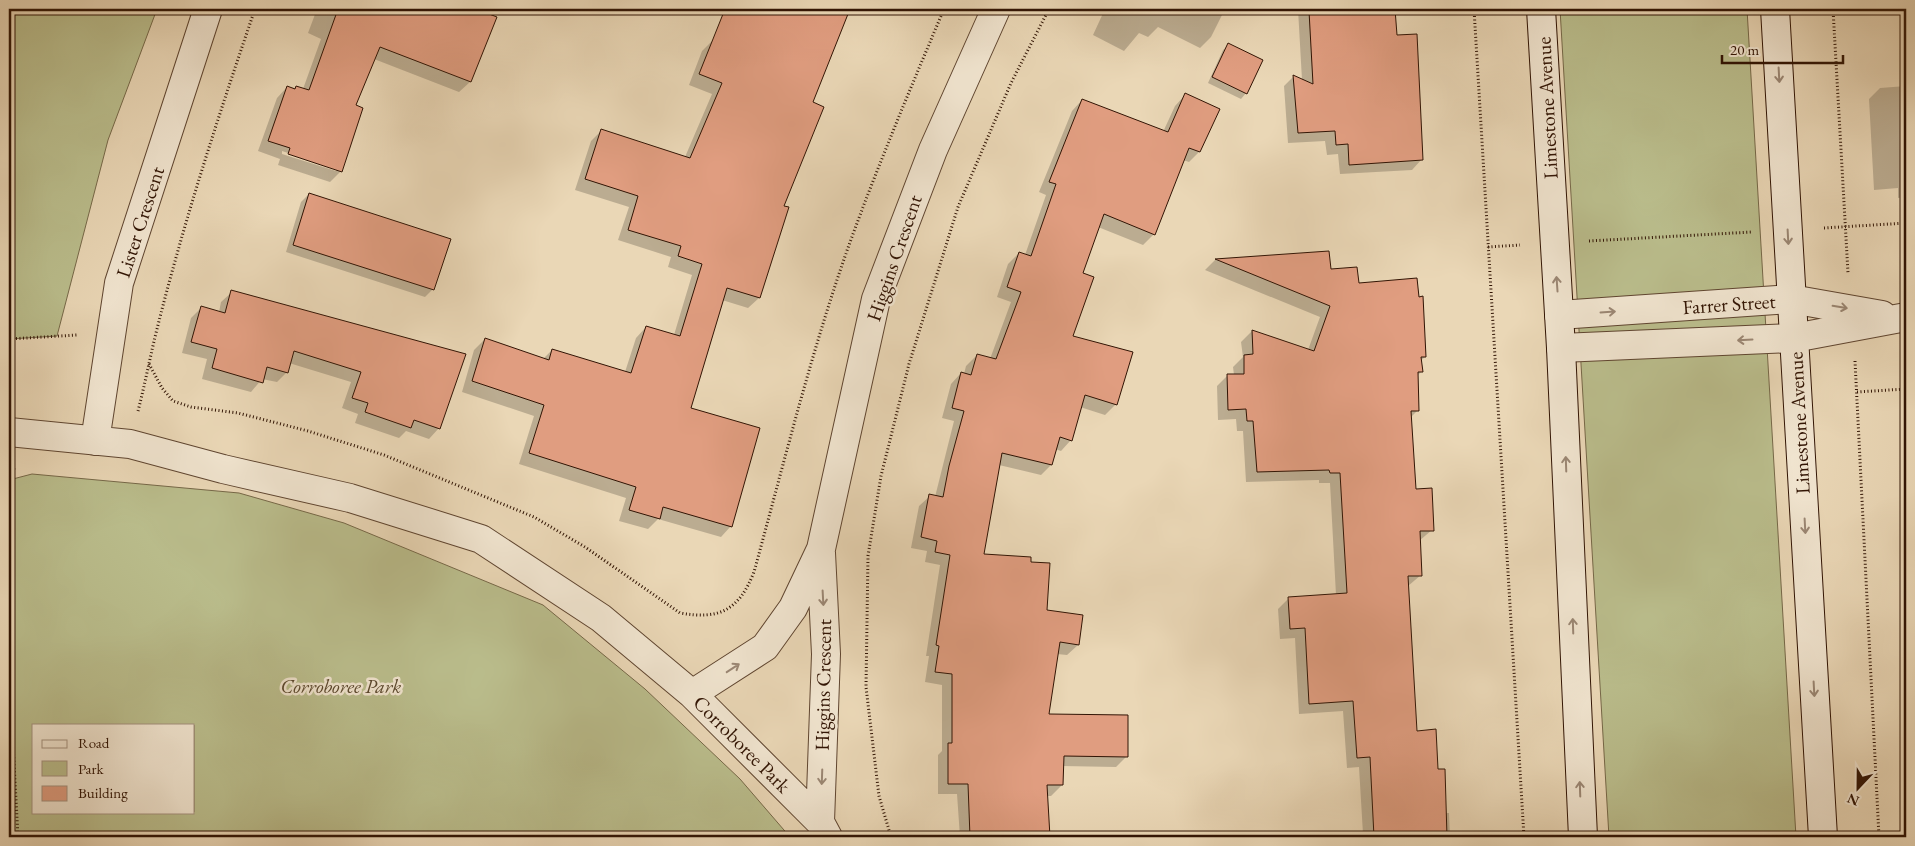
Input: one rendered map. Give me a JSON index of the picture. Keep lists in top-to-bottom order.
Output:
{
  "streets": {
    "street": [
      "Limestone Avenue",
      "Lister Crescent",
      "Higgins Crescent",
      "Farrer Street",
      "Corroboree Park"
    ]
  },
  "crossings": [
    ["Limestone Avenue", "Farrer Street"],
    ["Lister Crescent", "Corroboree Park"],
    ["Higgins Crescent", "Corroboree Park"]
  ],
  "parks": ["Corroboree Park"],
  "legend": ["Road", "Park", "Building"],
  "scale_bar": "20 m",
  "north": "bottom"
}
